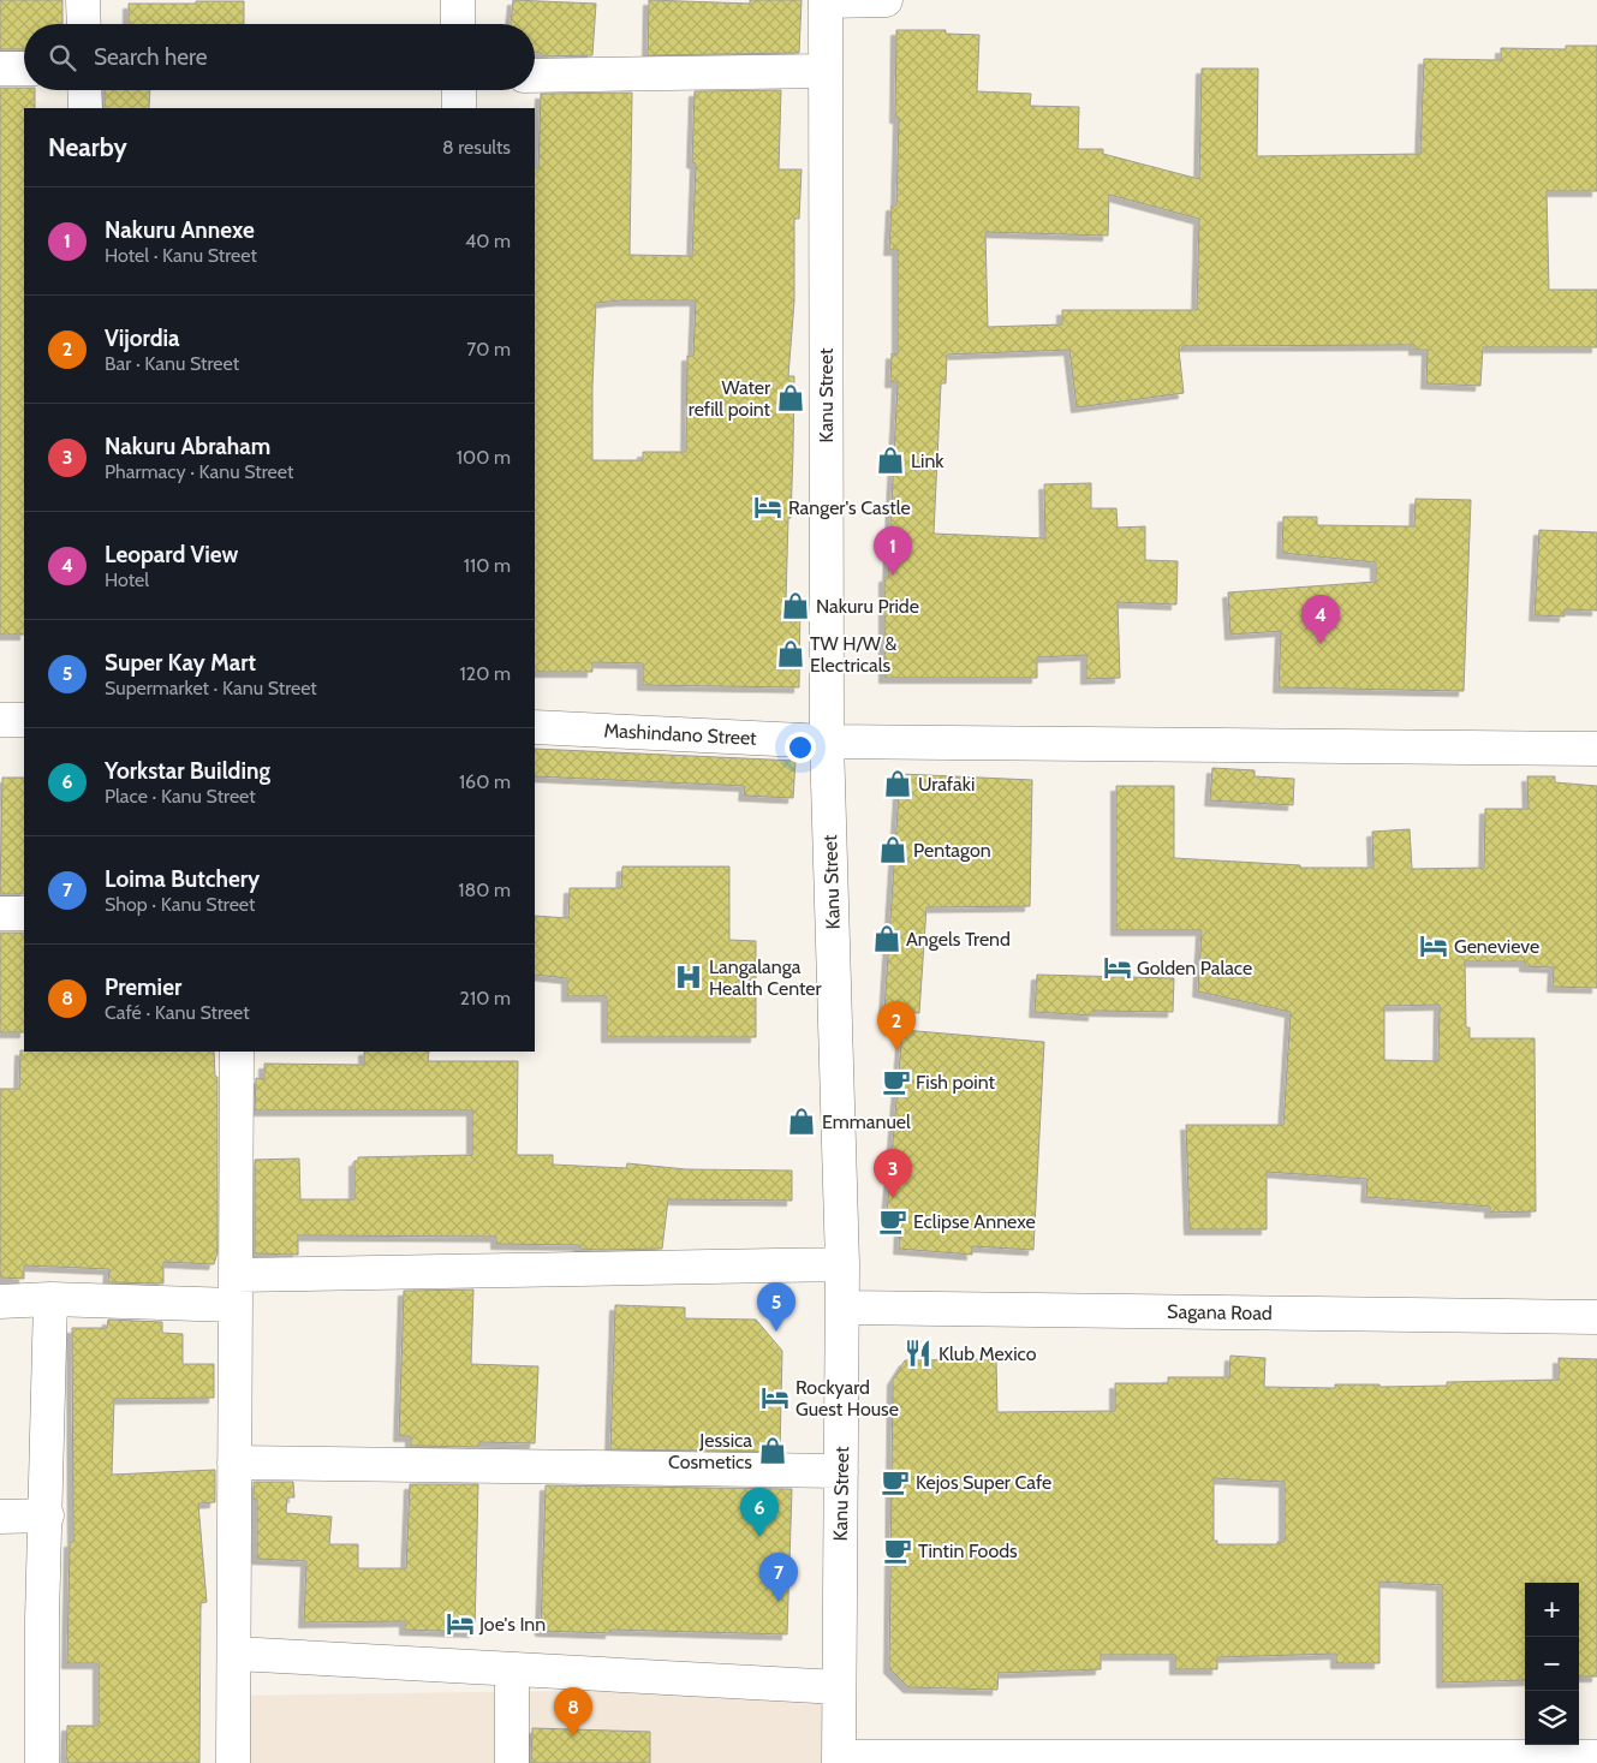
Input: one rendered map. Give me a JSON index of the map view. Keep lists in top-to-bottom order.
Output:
{
  "streets": {
    "street": ["Kanu Street", "Mashindano Street", "Sagana Road"]
  },
  "crossings": [
    ["Kanu Street", "Mashindano Street"],
    ["Kanu Street", "Sagana Road"]
  ],
  "places": {
    "shop": [
      "Water refill point",
      "Link",
      "Nakuru Pride",
      "TW H/W & Electricals",
      "Urafaki",
      "Pentagon",
      "Angels Trend",
      "Emmanuel",
      "Jessica Cosmetics"
    ],
    "hotel": [
      "Ranger's Castle",
      "Genevieve",
      "Golden Palace",
      "Rockyard Guest House",
      "Joe's Inn"
    ],
    "hospital": ["Langalanga Health Center"],
    "cafe": [
      "Fish point",
      "Eclipse Annexe",
      "Kejos Super Cafe",
      "Tintin Foods"
    ],
    "restaurant": ["Klub Mexico"]
  },
  "page": {
    "search": "Search here",
    "heading": ["Nearby", "8 results"],
    "list": [
      {
        "mark": "1",
        "name": "Nakuru Annexe",
        "note": "Hotel · Kanu Street",
        "value": "40 m"
      },
      {
        "mark": "2",
        "name": "Vijordia",
        "note": "Bar · Kanu Street",
        "value": "70 m"
      },
      {
        "mark": "3",
        "name": "Nakuru Abraham",
        "note": "Pharmacy · Kanu Street",
        "value": "100 m"
      },
      {
        "mark": "4",
        "name": "Leopard View",
        "note": "Hotel",
        "value": "110 m"
      },
      {
        "mark": "5",
        "name": "Super Kay Mart",
        "note": "Supermarket · Kanu Street",
        "value": "120 m"
      },
      {
        "mark": "6",
        "name": "Yorkstar Building",
        "note": "Place · Kanu Street",
        "value": "160 m"
      },
      {
        "mark": "7",
        "name": "Loima Butchery",
        "note": "Shop · Kanu Street",
        "value": "180 m"
      },
      {
        "mark": "8",
        "name": "Premier",
        "note": "Café · Kanu Street",
        "value": "210 m"
      }
    ],
    "pins": [
      "1",
      "4",
      "2",
      "3",
      "5",
      "6",
      "7",
      "8"
    ],
    "map_buttons": ["+", "−"]
  }
}
